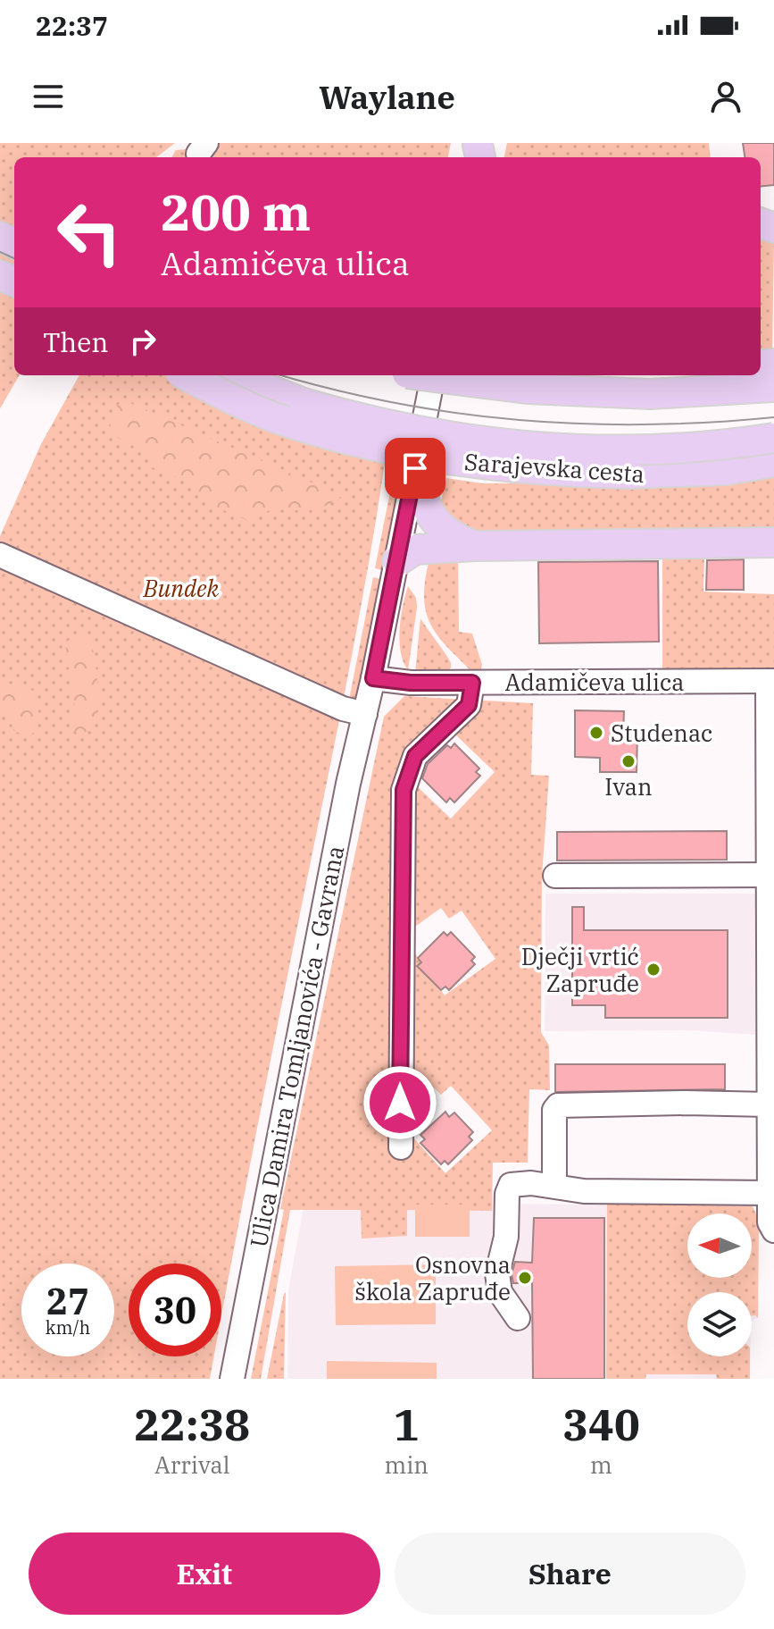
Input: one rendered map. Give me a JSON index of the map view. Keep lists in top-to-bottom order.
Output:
{
  "streets": {
    "main road": ["Sarajevska cesta"],
    "street": ["Adamičeva ulica", "Ulica Damira Tomljanovića - Gavrana"]
  },
  "crossings": [
    ["Adamičeva ulica", "Ulica Damira Tomljanovića - Gavrana"]
  ],
  "parks": ["Bundek"],
  "places": [
    "Studenac",
    "Ivan",
    "Dječji vrtić Zapruđe",
    "Osnovna škola Zapruđe"
  ],
  "north": "left",
  "page": {
    "status": "22:37",
    "header": "Waylane",
    "turn": ["200 m", "Adamičeva ulica"],
    "then": "Then",
    "speed": "27 km/h",
    "limit": "30",
    "eta": [
      "22:38",
      "Arrival",
      "1",
      "min",
      "340",
      "m"
    ],
    "buttons": ["Exit", "Share"]
  }
}
